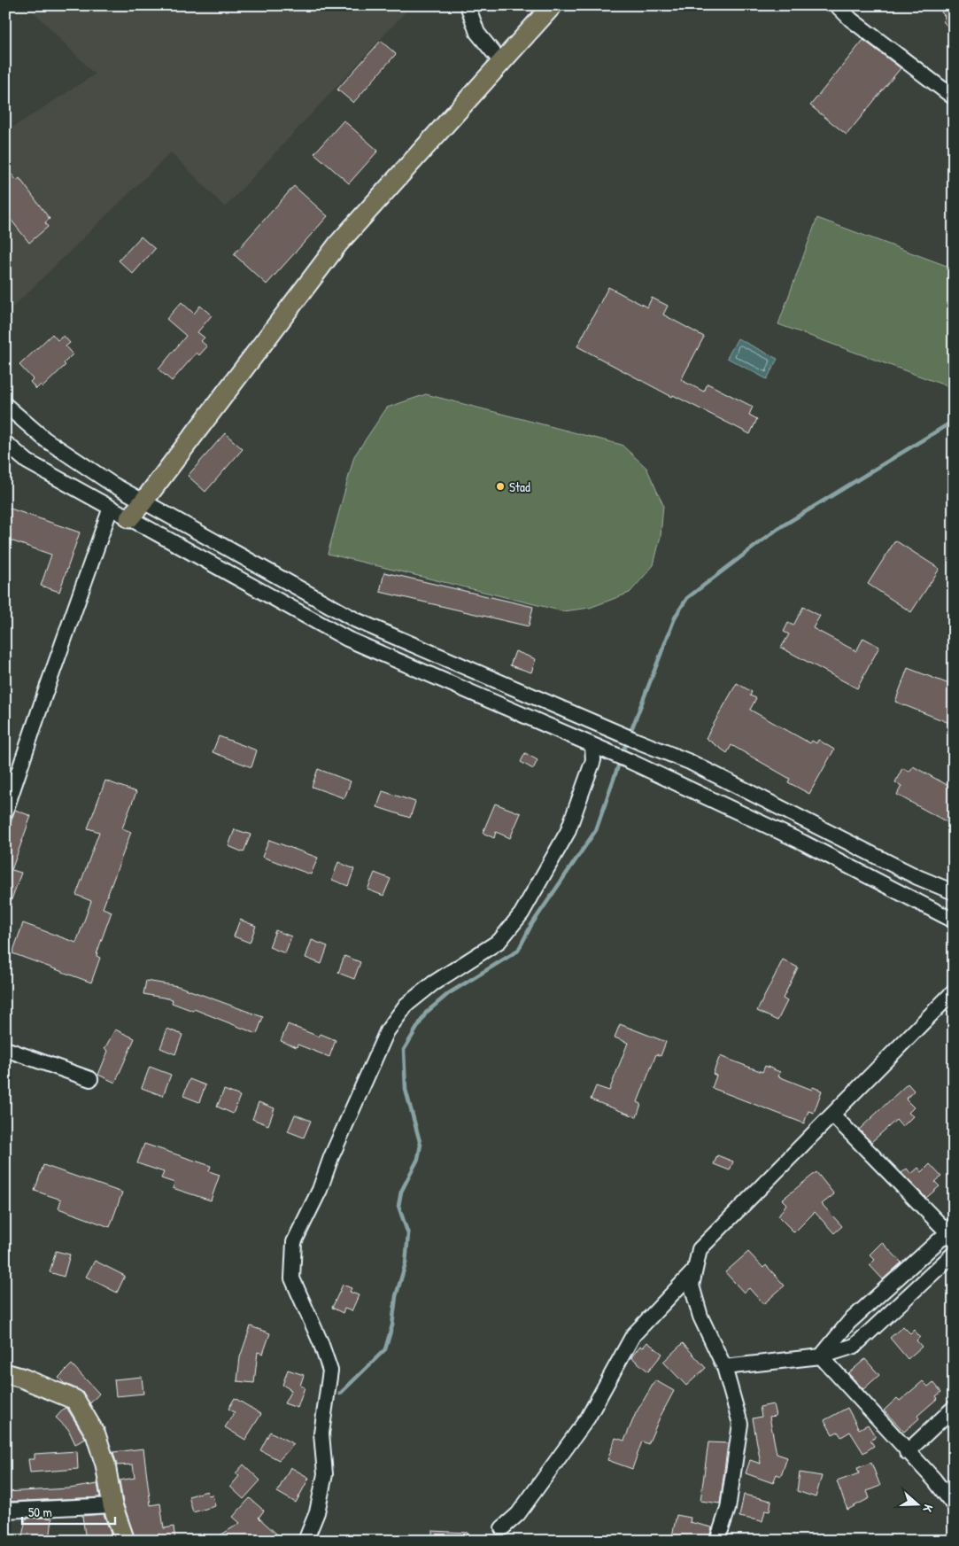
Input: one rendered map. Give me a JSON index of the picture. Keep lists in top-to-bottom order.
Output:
{
  "places": ["Stad"],
  "scale_bar": "50 m",
  "north": "right"
}
